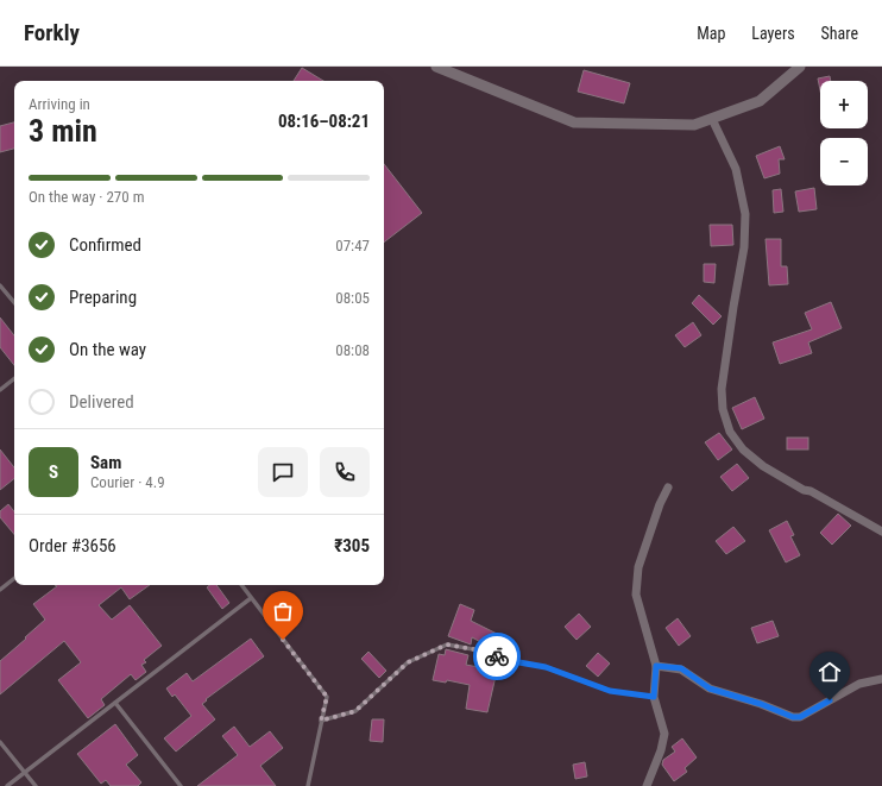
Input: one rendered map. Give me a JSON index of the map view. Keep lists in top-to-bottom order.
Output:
{
  "page": {
    "header": "Forkly",
    "nav": ["Map", "Layers", "Share"],
    "map_buttons": ["+", "−"],
    "heading": ["3 min", "Arriving in", "08:16–08:21"],
    "panel": [
      "Sam",
      "Courier · 4.9",
      "Order #3656",
      "₹305"
    ],
    "bar": "On the way · 270 m",
    "list": [
      ["Confirmed", "07:47"],
      ["Preparing", "08:05"],
      ["On the way", "08:08"],
      "Delivered"
    ],
    "round": "S"
  }
}
